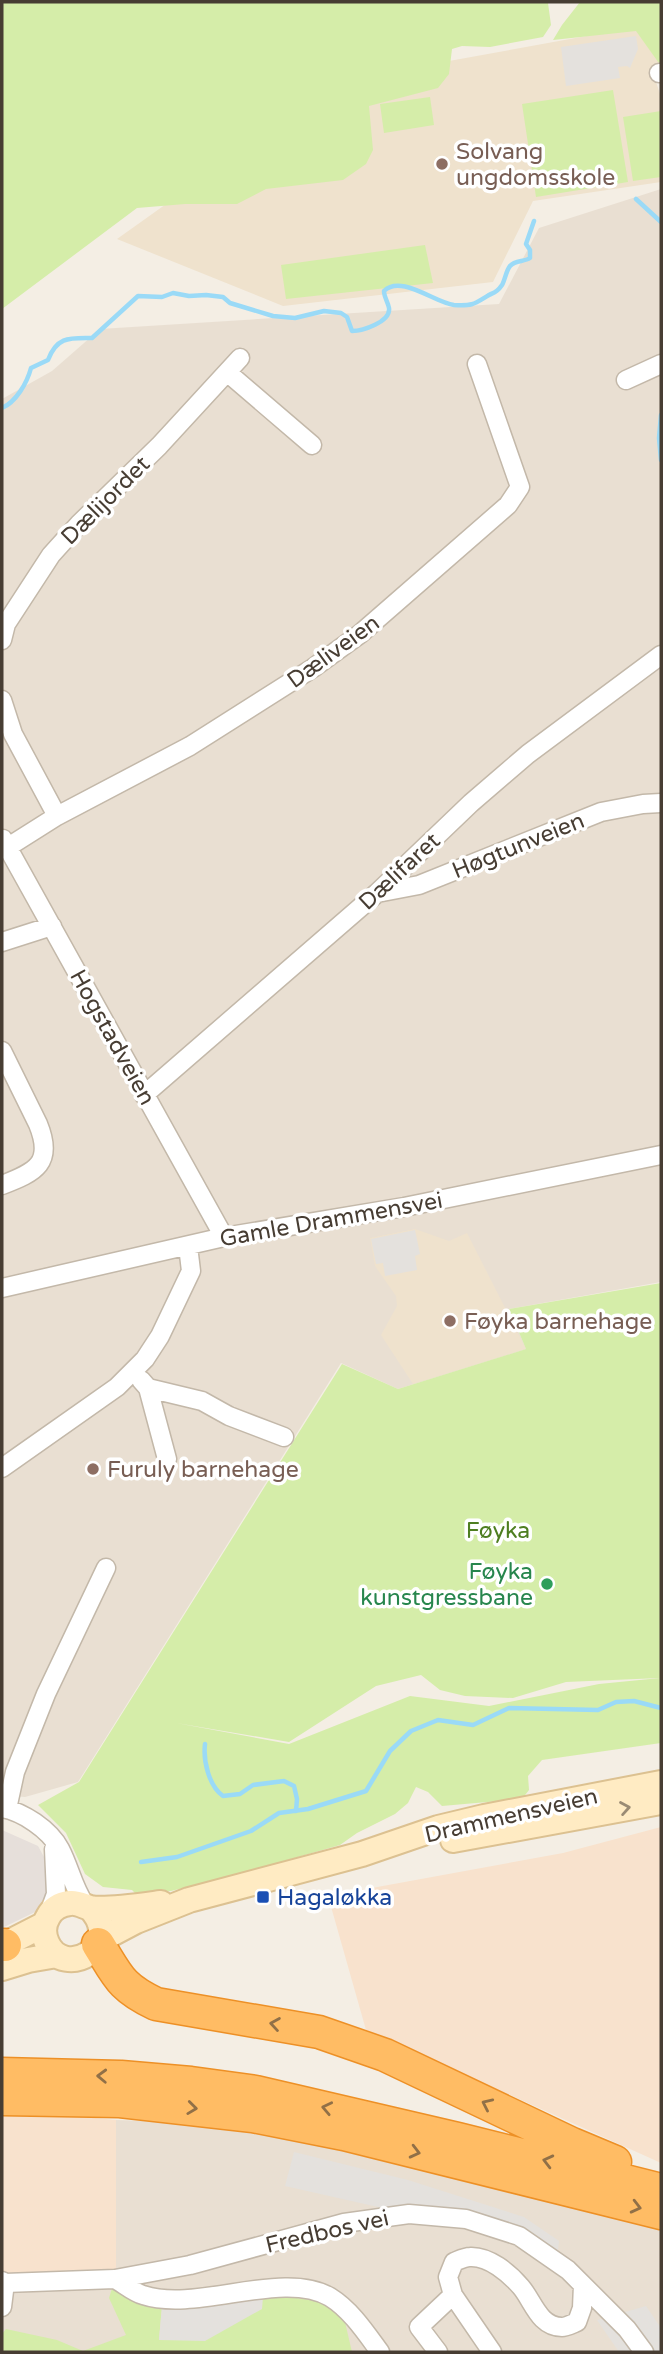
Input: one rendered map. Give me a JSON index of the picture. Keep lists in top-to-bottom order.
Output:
{
  "streets": {
    "main road": ["Drammensveien"],
    "street": [
      "Dælijordet",
      "Dæliveien",
      "Høgtunveien",
      "Dælifaret",
      "Hogstadveien",
      "Gamle Drammensvei",
      "Fredbos vei"
    ]
  },
  "crossings": [
    ["Dæliveien", "Hogstadveien"],
    ["Høgtunveien", "Dælifaret"],
    ["Dælifaret", "Hogstadveien"],
    ["Hogstadveien", "Gamle Drammensvei"]
  ],
  "parks": ["Føyka"],
  "places": {
    "other": [
      "Solvang ungdomsskole",
      "Føyka barnehage",
      "Furuly barnehage",
      "Føyka kunstgressbane"
    ],
    "transit": ["Hagaløkka"]
  }
}
